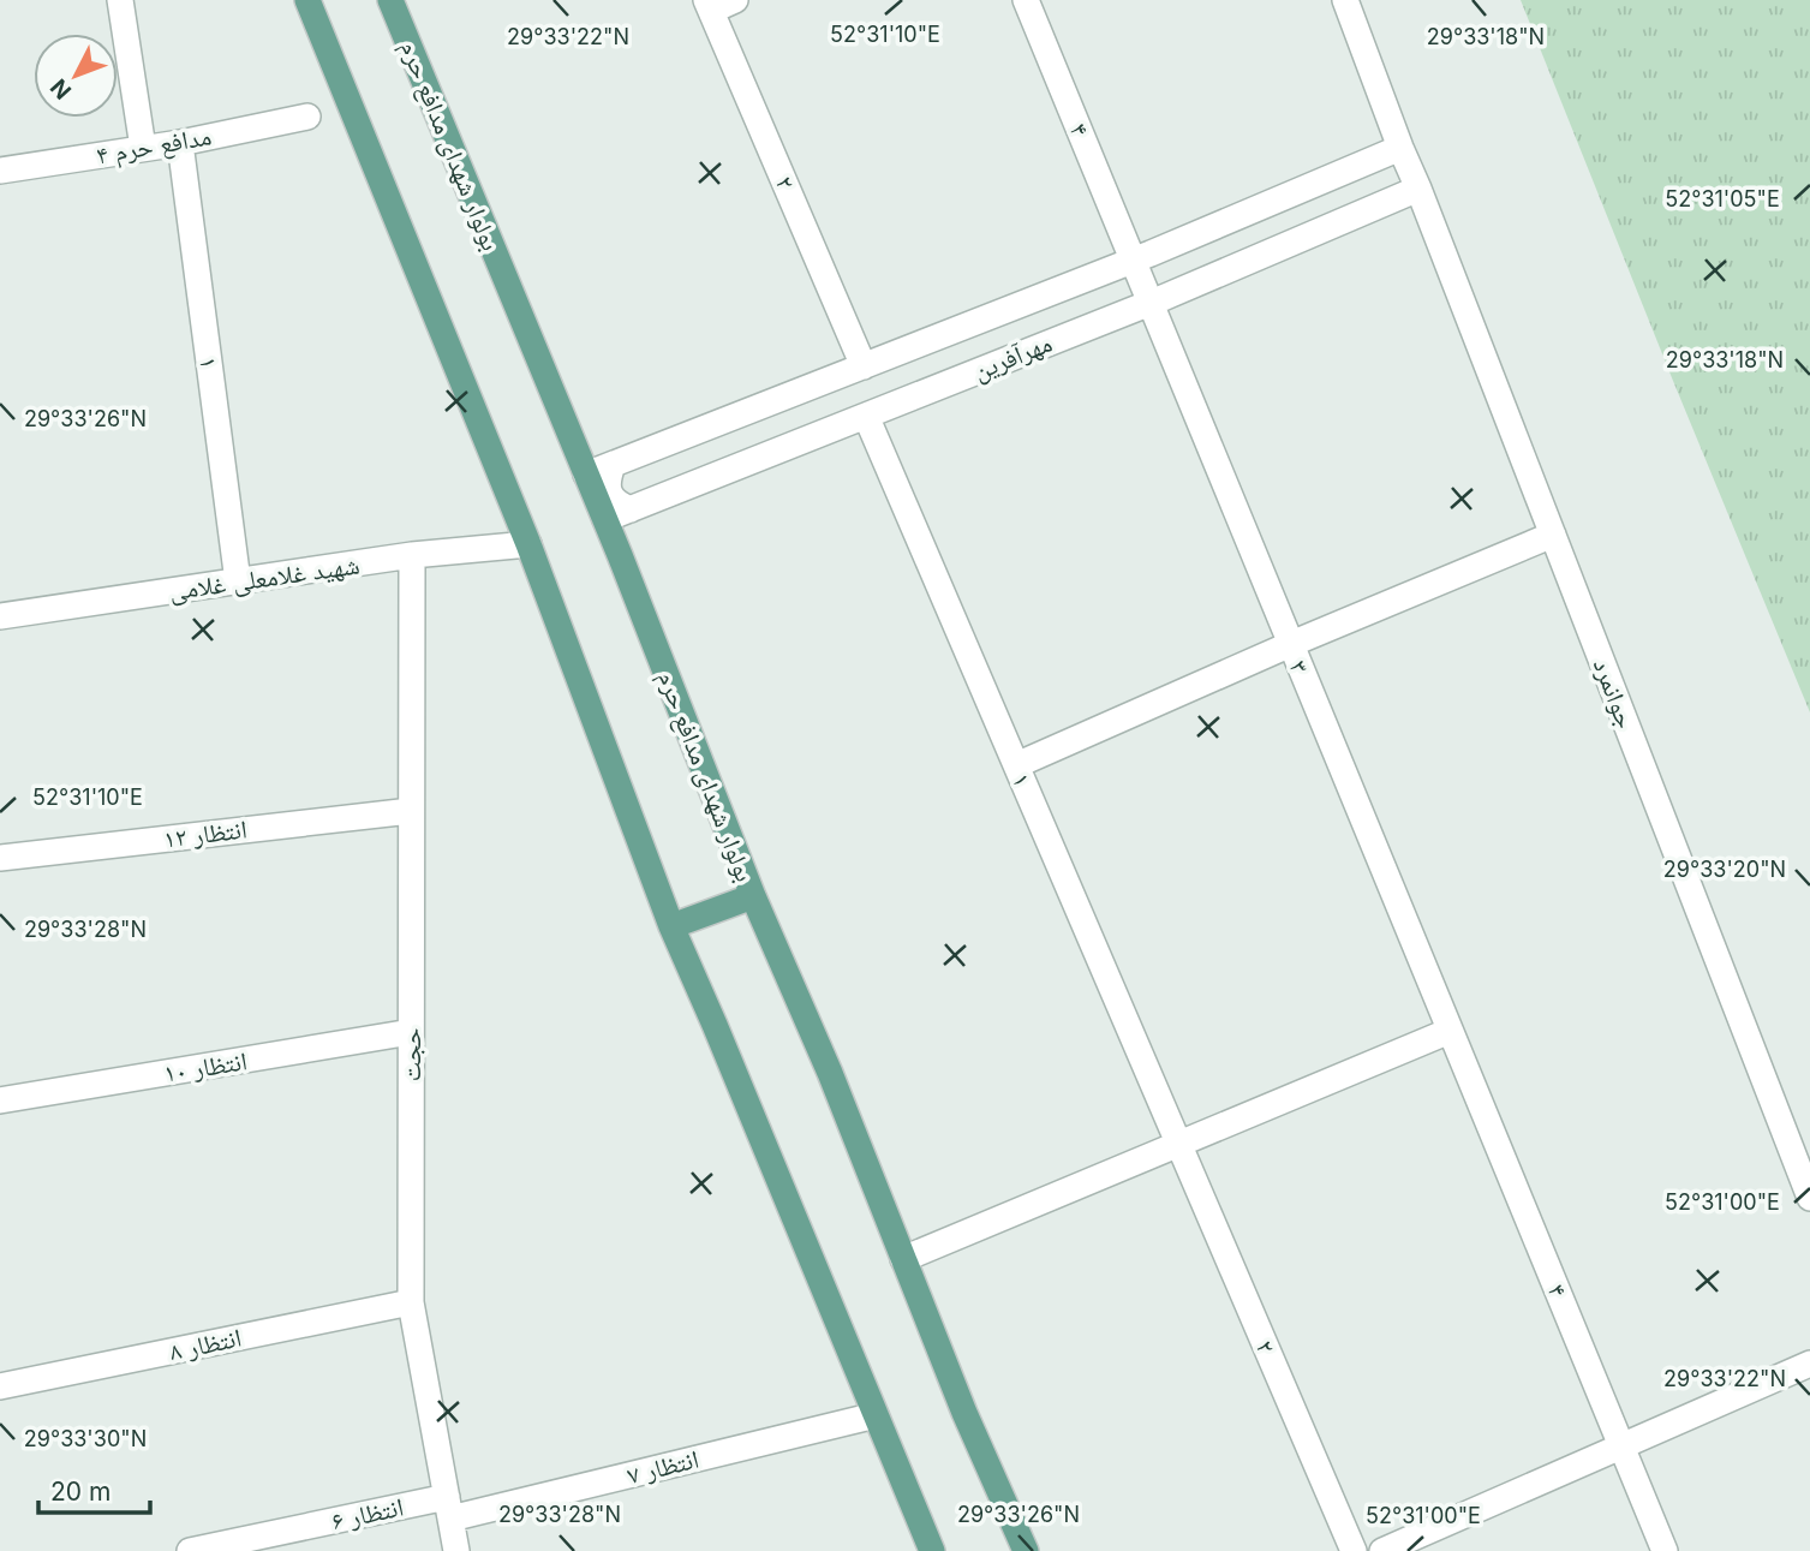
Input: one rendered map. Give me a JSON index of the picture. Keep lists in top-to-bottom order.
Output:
{
  "streets": {
    "main road": ["بولوار شهدای مدافع حرم"],
    "street": [
      "۴",
      "مدافع حرم ۴",
      "۲",
      "مهرآفرین",
      "۱",
      "شهید غلامعلی غلامی",
      "۳",
      "جوانمرد",
      "انتظار ۱۲",
      "حجت",
      "انتظار ۱۰",
      "انتظار ۸",
      "انتظار ۷",
      "انتظار ۶"
    ]
  },
  "crossings": [
    ["۴", "مهرآفرین"],
    ["۴", "۳"],
    ["مدافع حرم ۴", "۱"],
    ["بولوار شهدای مدافع حرم", "مهرآفرین"],
    ["۲", "مهرآفرین"],
    ["۲", "۱"],
    ["مهرآفرین", "۱"],
    ["مهرآفرین", "۳"],
    ["مهرآفرین", "جوانمرد"],
    ["۱", "شهید غلامعلی غلامی"],
    ["شهید غلامعلی غلامی", "حجت"],
    ["انتظار ۱۲", "حجت"],
    ["حجت", "انتظار ۱۰"],
    ["حجت", "انتظار ۸"],
    ["حجت", "انتظار ۷"],
    ["حجت", "انتظار ۶"],
    ["انتظار ۷", "انتظار ۶"]
  ],
  "scale_bar": "20 m",
  "north": "bottom left",
  "coordinates": [
    "52°31'10\"E",
    "29°33'22\"N",
    "29°33'18\"N",
    "52°31'05\"E",
    "29°33'26\"N",
    "29°33'20\"N",
    "29°33'28\"N",
    "52°31'00\"E",
    "29°33'30\"N"
  ]
}
